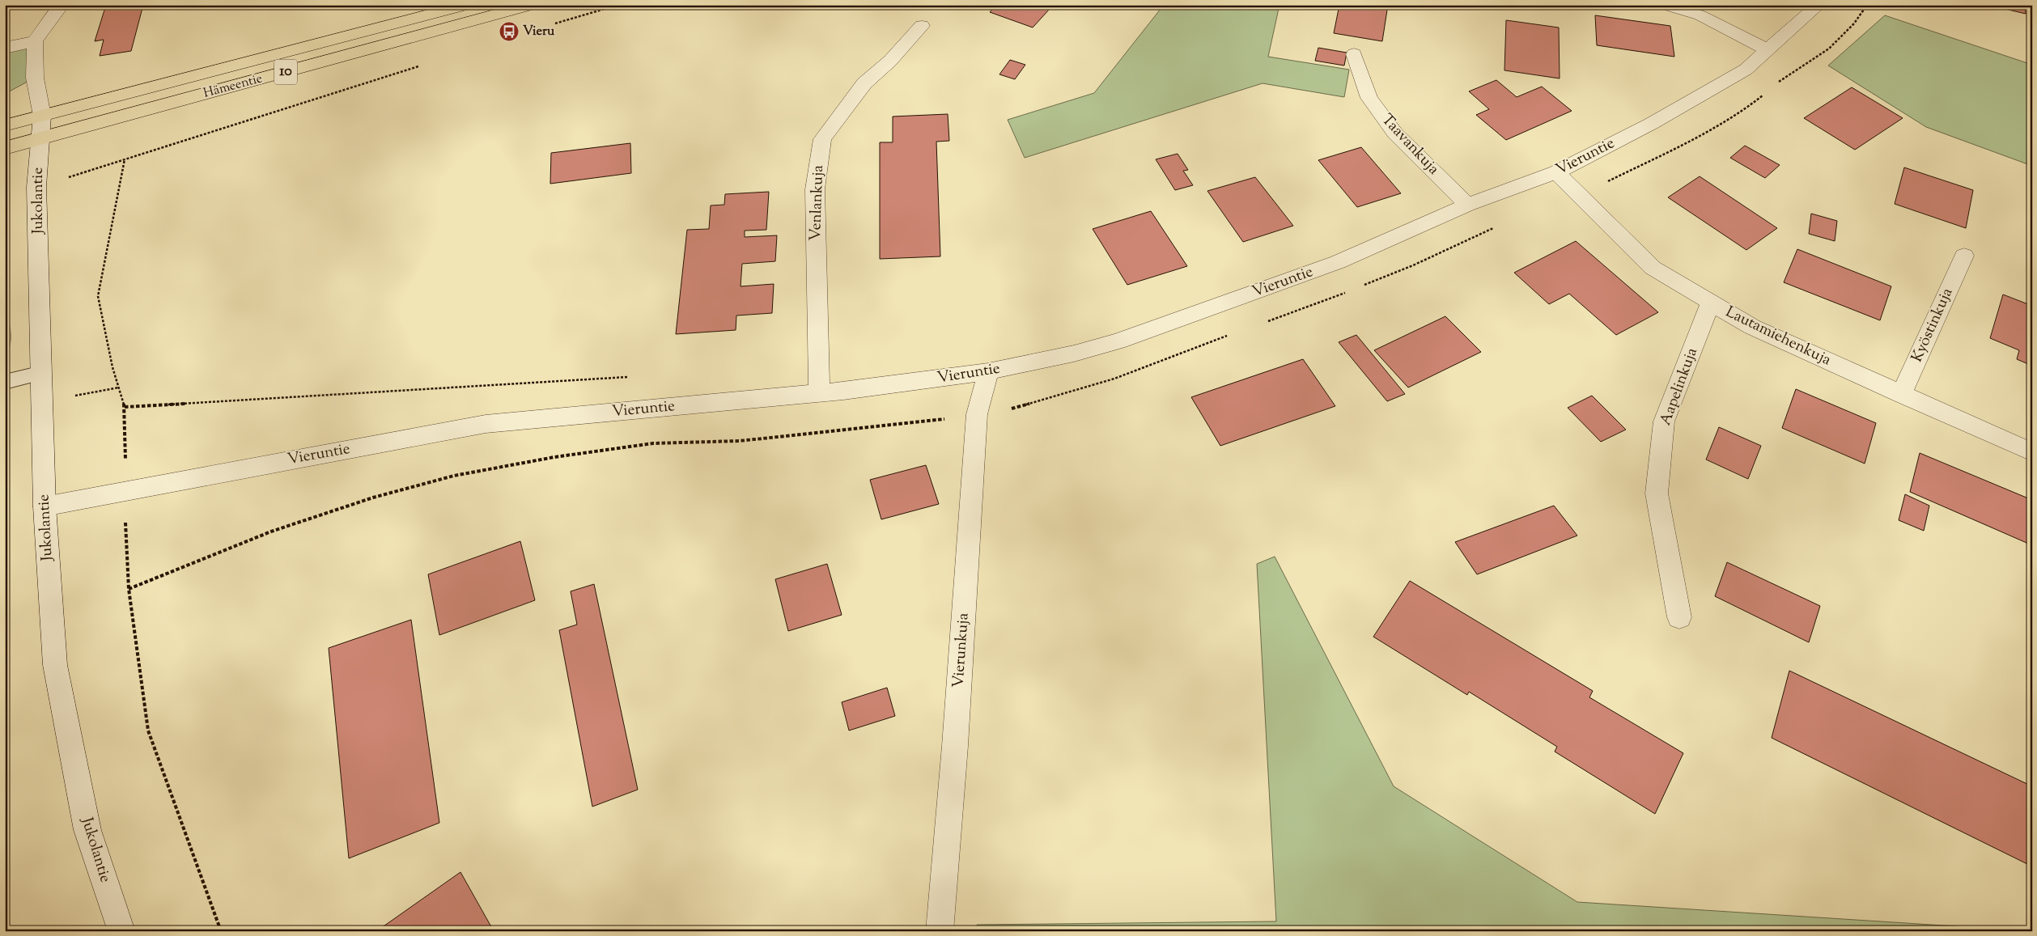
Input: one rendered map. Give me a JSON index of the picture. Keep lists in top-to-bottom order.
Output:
{
  "streets": {
    "highway": ["10", "Hämeentie"],
    "street": [
      "Taavankuja",
      "Vieruntie",
      "Jukolantie",
      "Venlankuja",
      "Kyöstinkuja",
      "Lautamiehenkuja",
      "Aapelinkuja",
      "Vierunkuja"
    ]
  },
  "crossings": [
    ["Hämeentie", "Jukolantie"],
    ["Taavankuja", "Vieruntie"],
    ["Vieruntie", "Jukolantie"],
    ["Vieruntie", "Venlankuja"],
    ["Vieruntie", "Lautamiehenkuja"],
    ["Vieruntie", "Vierunkuja"],
    ["Kyöstinkuja", "Lautamiehenkuja"],
    ["Lautamiehenkuja", "Aapelinkuja"]
  ],
  "places": {
    "bus stop": ["Vieru"]
  }
}
